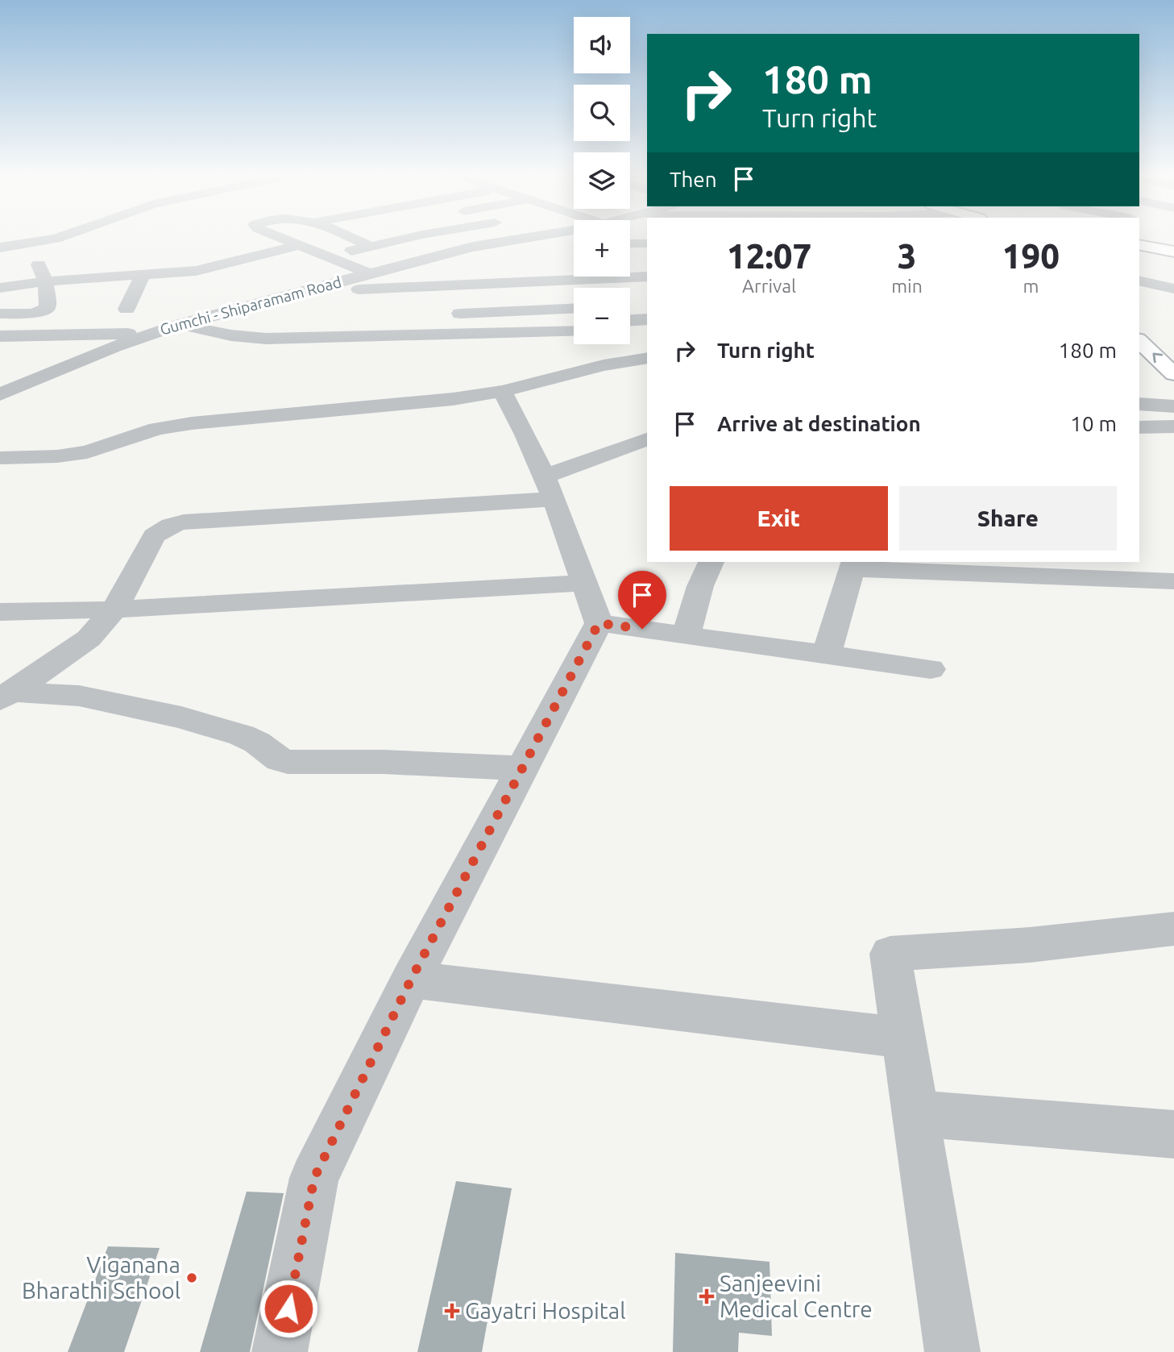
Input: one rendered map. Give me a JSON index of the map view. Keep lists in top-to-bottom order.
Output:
{
  "streets": {
    "street": ["Gumchi - Shiparamam Road"]
  },
  "places": {
    "other": ["Viganana Bharathi School"],
    "health": ["Sanjeevini Medical Centre", "Gayatri Hospital"]
  },
  "page": {
    "map_buttons": ["+", "−"],
    "turn": ["180 m", "Turn right"],
    "then": "Then",
    "eta": [
      "12:07",
      "Arrival",
      "3",
      "min",
      "190",
      "m"
    ],
    "list": [
      {
        "name": "Turn right",
        "value": "180 m"
      },
      {
        "name": "Arrive at destination",
        "value": "10 m"
      }
    ],
    "buttons": ["Exit", "Share"]
  }
}
